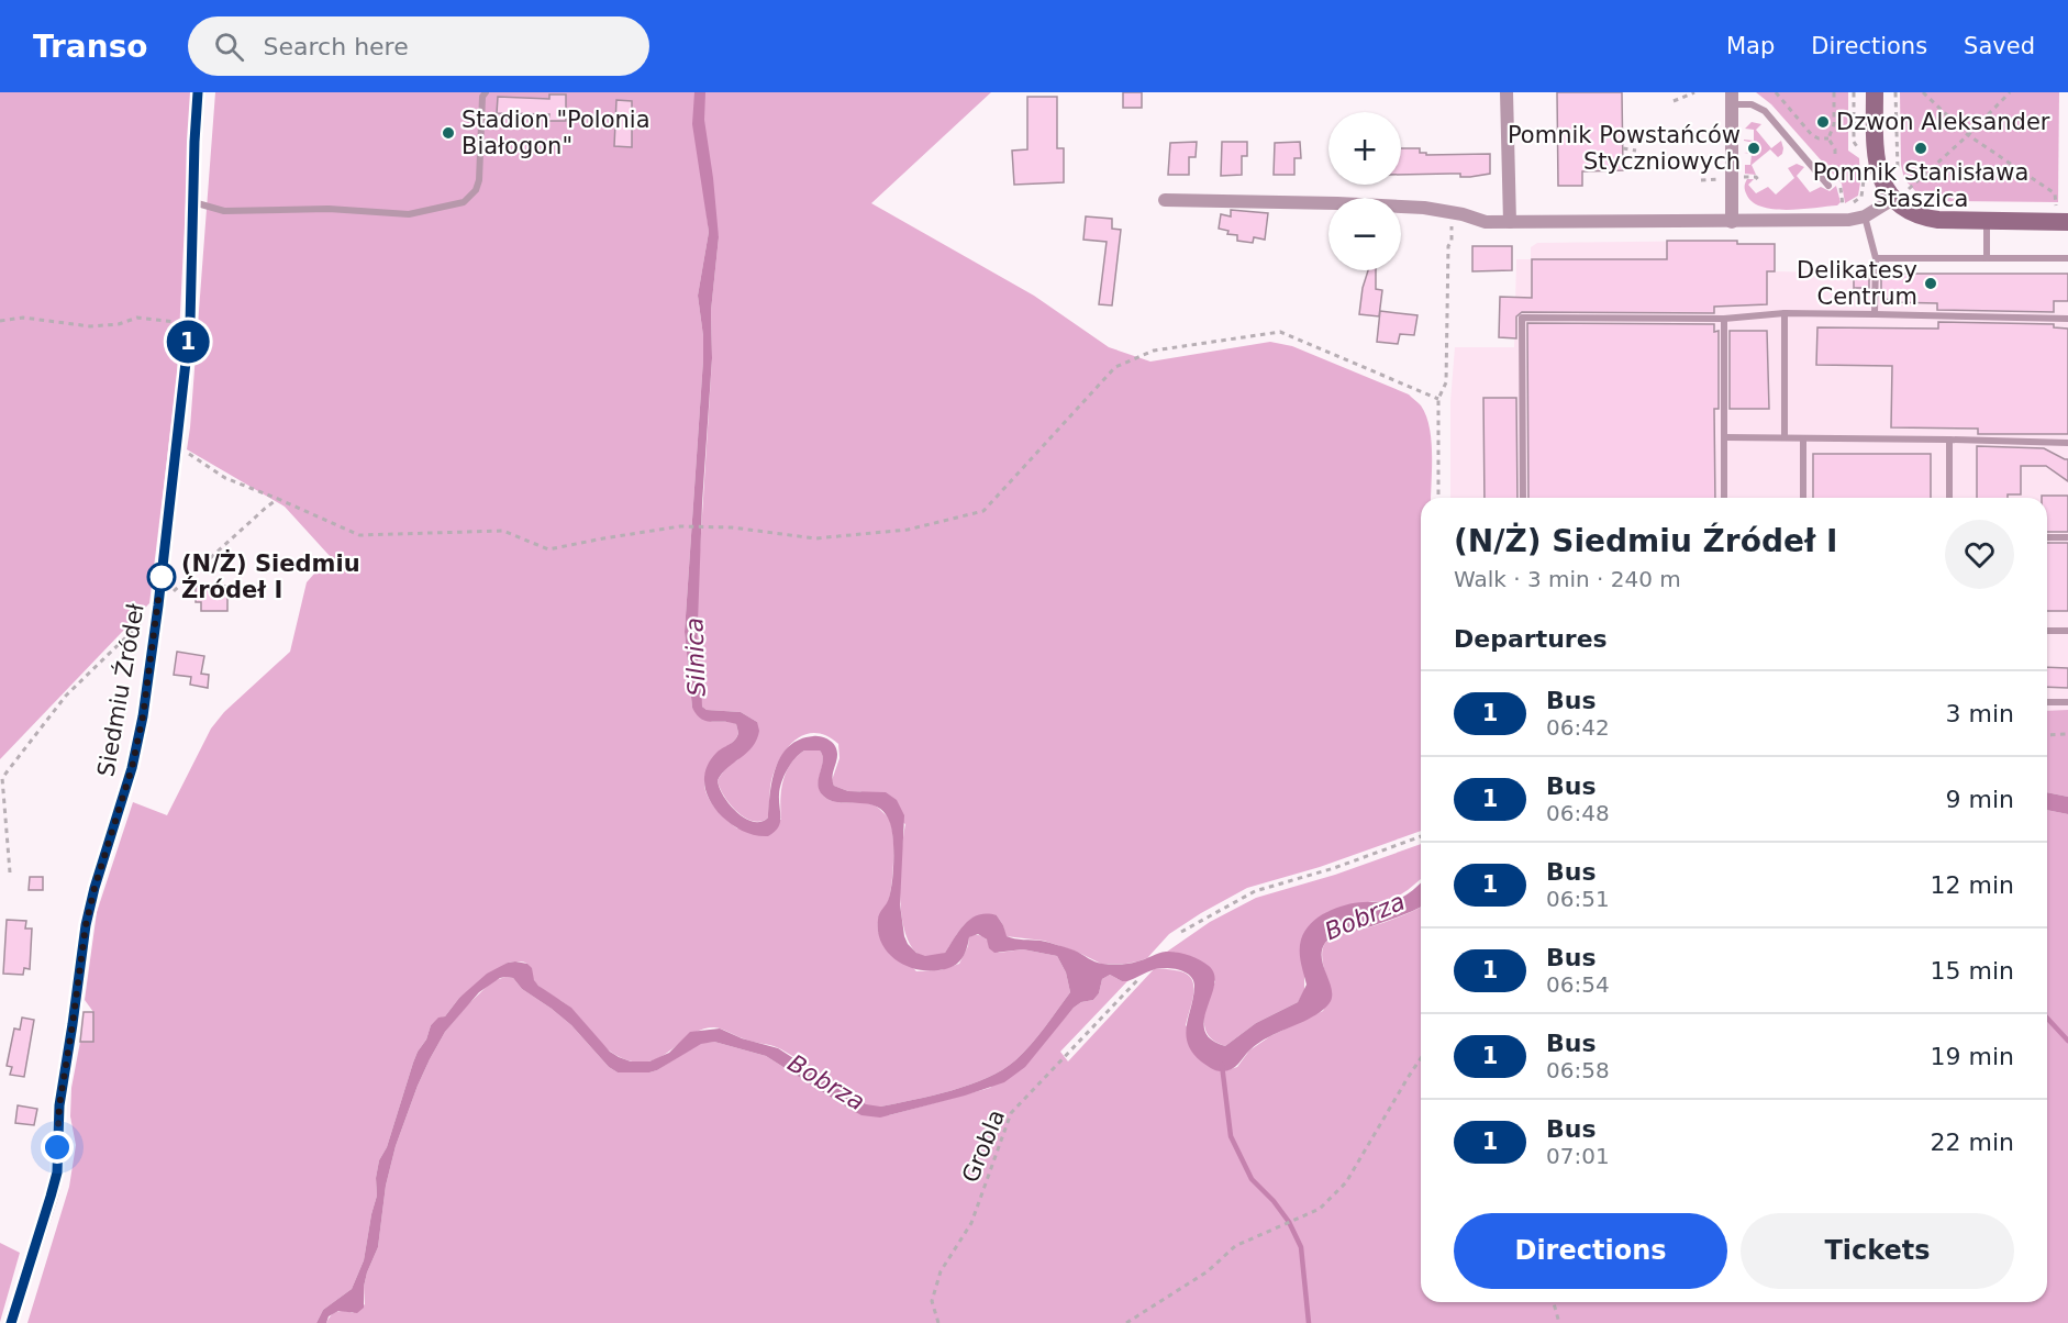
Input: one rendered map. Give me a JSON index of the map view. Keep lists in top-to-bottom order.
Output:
{
  "streets": {
    "street": ["Siedmiu Źródeł"],
    "path": ["Grobla"]
  },
  "water": ["Silnica", "Bobrza"],
  "places": [
    "Dzwon Aleksander",
    "Stadion \"Polonia Białogon\"",
    "Pomnik Powstańców Styczniowych",
    "Pomnik Stanisława Staszica",
    "Delikatesy Centrum",
    "(N/Ż) Siedmiu Źródeł I"
  ],
  "lines": ["bus line 1"],
  "page": {
    "header": "Transo",
    "search": "Search here",
    "nav": ["Map", "Directions", "Saved"],
    "on_map": "1",
    "map_buttons": ["+", "−"],
    "heading": [
      ["(N/Ż) Siedmiu Źródeł I", "Walk · 3 min · 240 m"],
      "Departures"
    ],
    "list": [
      {
        "mark": "1",
        "name": "Bus",
        "note": "06:42",
        "value": "3 min"
      },
      {
        "mark": "1",
        "name": "Bus",
        "note": "06:48",
        "value": "9 min"
      },
      {
        "mark": "1",
        "name": "Bus",
        "note": "06:51",
        "value": "12 min"
      },
      {
        "mark": "1",
        "name": "Bus",
        "note": "06:54",
        "value": "15 min"
      },
      {
        "mark": "1",
        "name": "Bus",
        "note": "06:58",
        "value": "19 min"
      },
      {
        "mark": "1",
        "name": "Bus",
        "note": "07:01",
        "value": "22 min"
      }
    ],
    "buttons": ["Directions", "Tickets"]
  }
}
